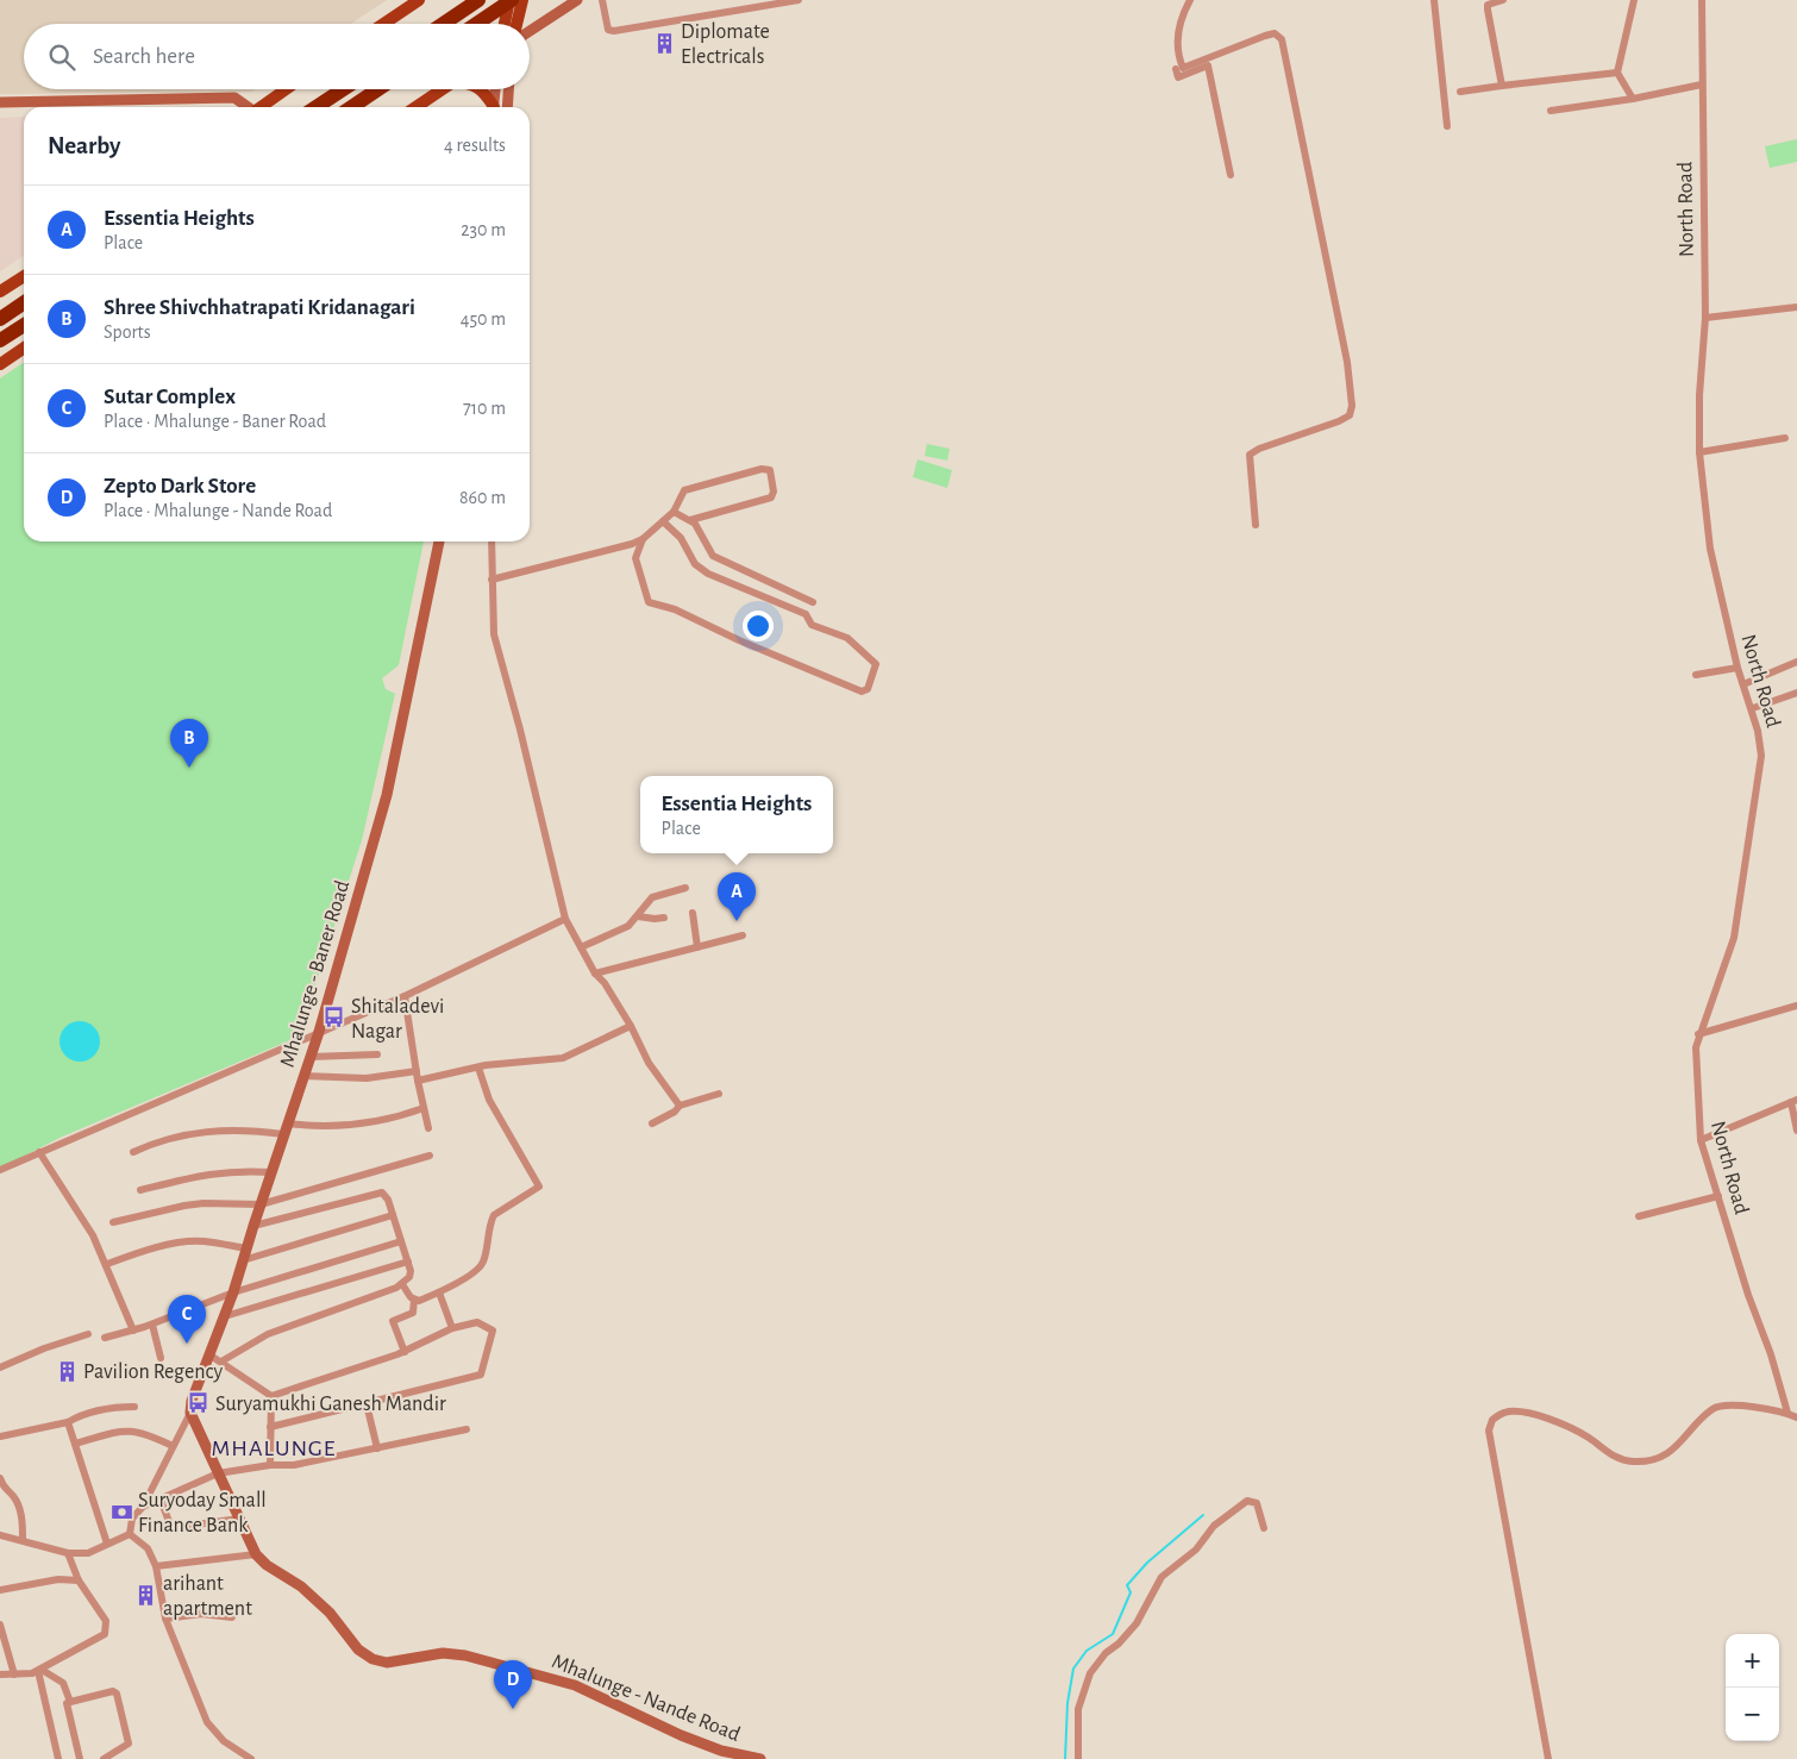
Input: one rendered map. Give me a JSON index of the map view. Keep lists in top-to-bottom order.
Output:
{
  "streets": {
    "main road": ["Mhalunge - Baner Road", "Mhalunge - Nande Road"],
    "street": ["North Road"]
  },
  "crossings": [
    ["Mhalunge - Baner Road", "Mhalunge - Nande Road"]
  ],
  "districts": ["MHALUNGE"],
  "places": {
    "building": ["Diplomate Electricals", "Pavilion Regency", "arihant apartment"],
    "bus stop": ["Shitaladevi Nagar", "Suryamukhi Ganesh Mandir"],
    "bank": ["Suryoday Small Finance Bank"]
  },
  "page": {
    "search": "Search here",
    "heading": ["Nearby", "4 results"],
    "list": [
      {
        "mark": "A",
        "name": "Essentia Heights",
        "note": "Place",
        "value": "230 m"
      },
      {
        "mark": "B",
        "name": "Shree Shivchhatrapati Kridanagari",
        "note": "Sports",
        "value": "450 m"
      },
      {
        "mark": "C",
        "name": "Sutar Complex",
        "note": "Place · Mhalunge - Baner Road",
        "value": "710 m"
      },
      {
        "mark": "D",
        "name": "Zepto Dark Store",
        "note": "Place · Mhalunge - Nande Road",
        "value": "860 m"
      }
    ],
    "pins": [
      "B",
      "A",
      "C",
      "D"
    ],
    "popup": ["Essentia Heights", "Place"],
    "map_buttons": ["+", "−"]
  }
}
